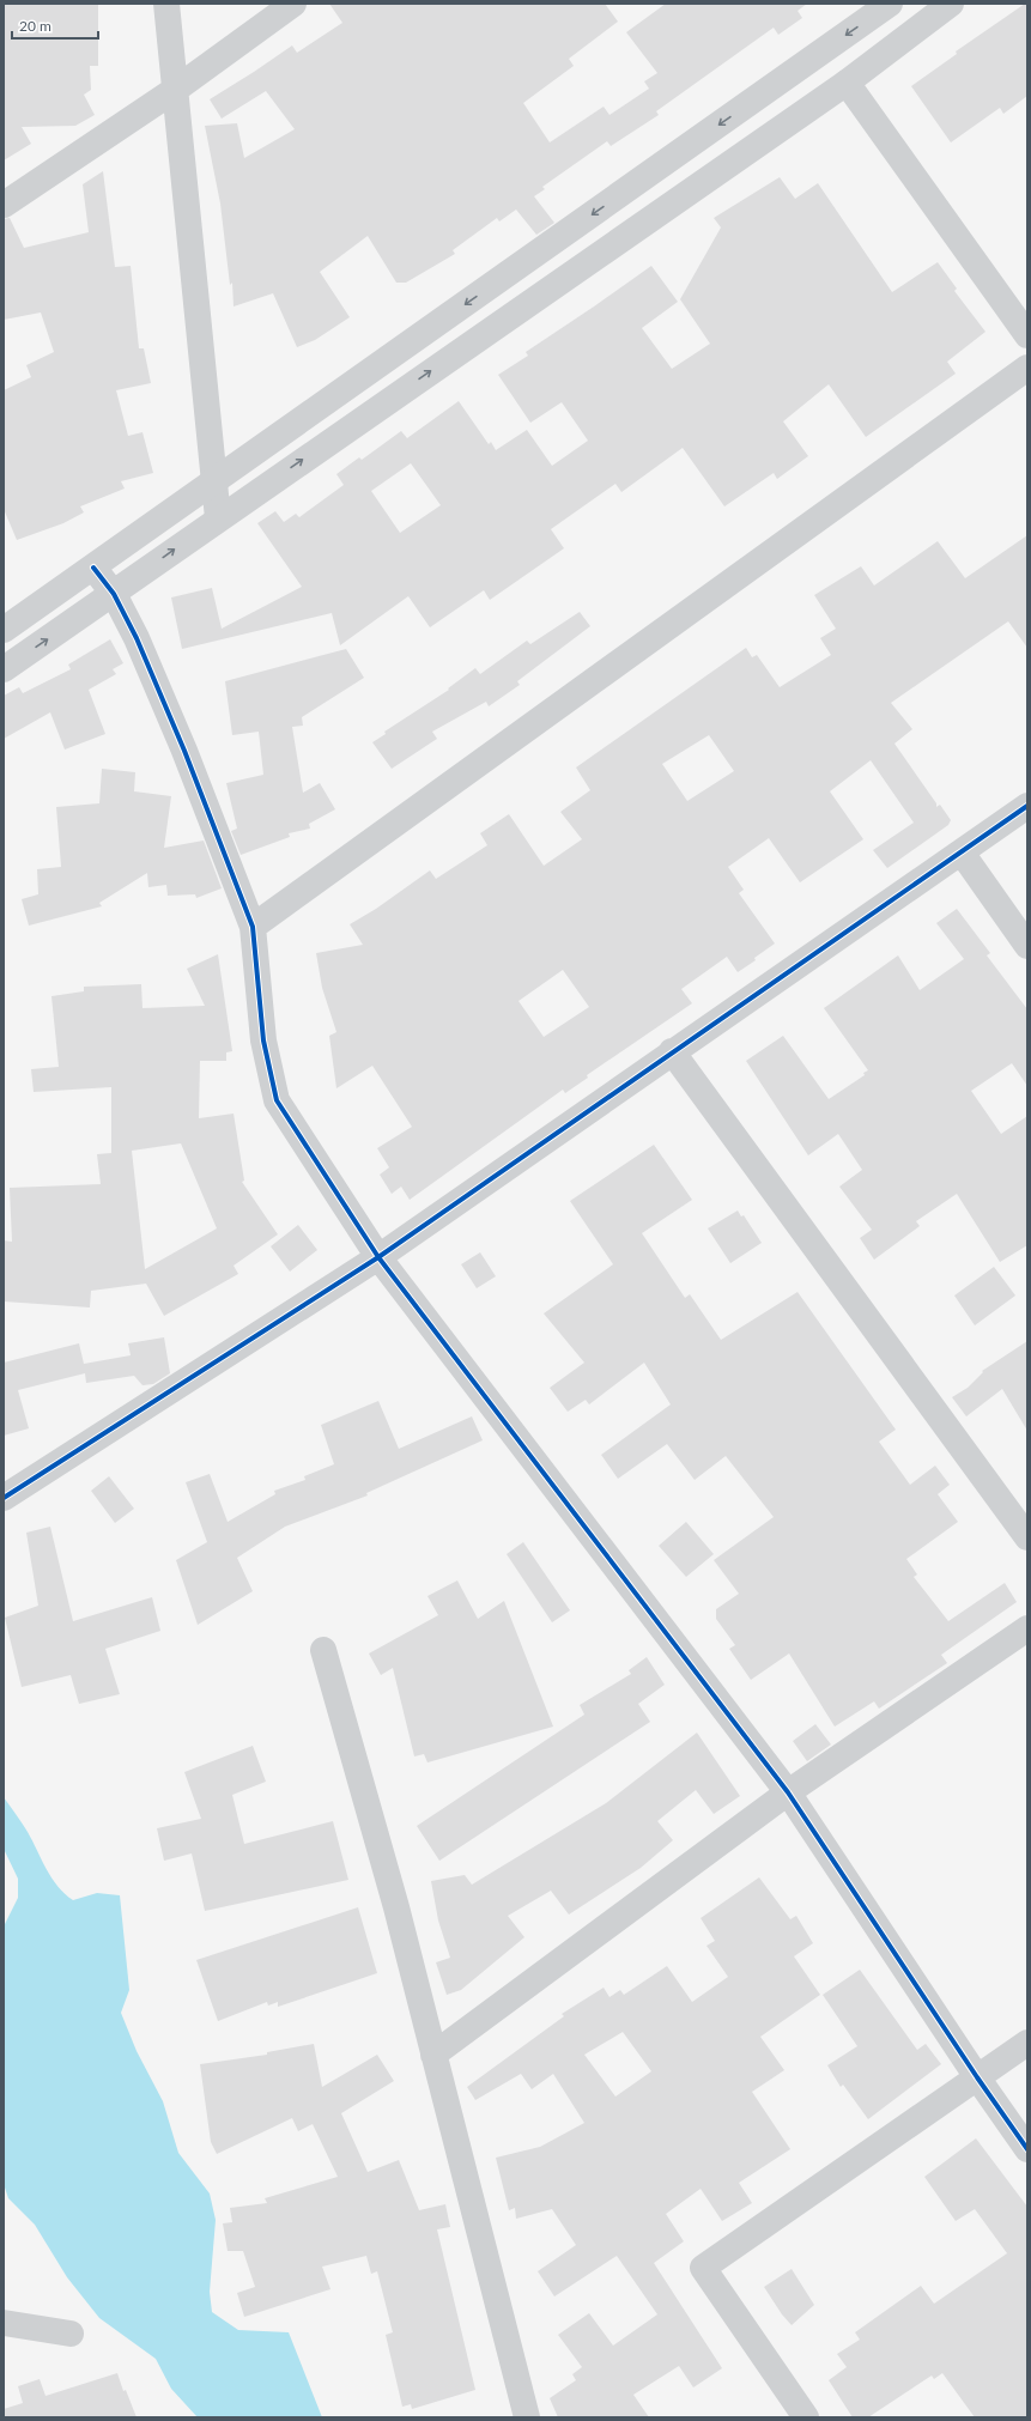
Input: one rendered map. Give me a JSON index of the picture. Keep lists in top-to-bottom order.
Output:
{
  "scale_bar": "20 m"
}
